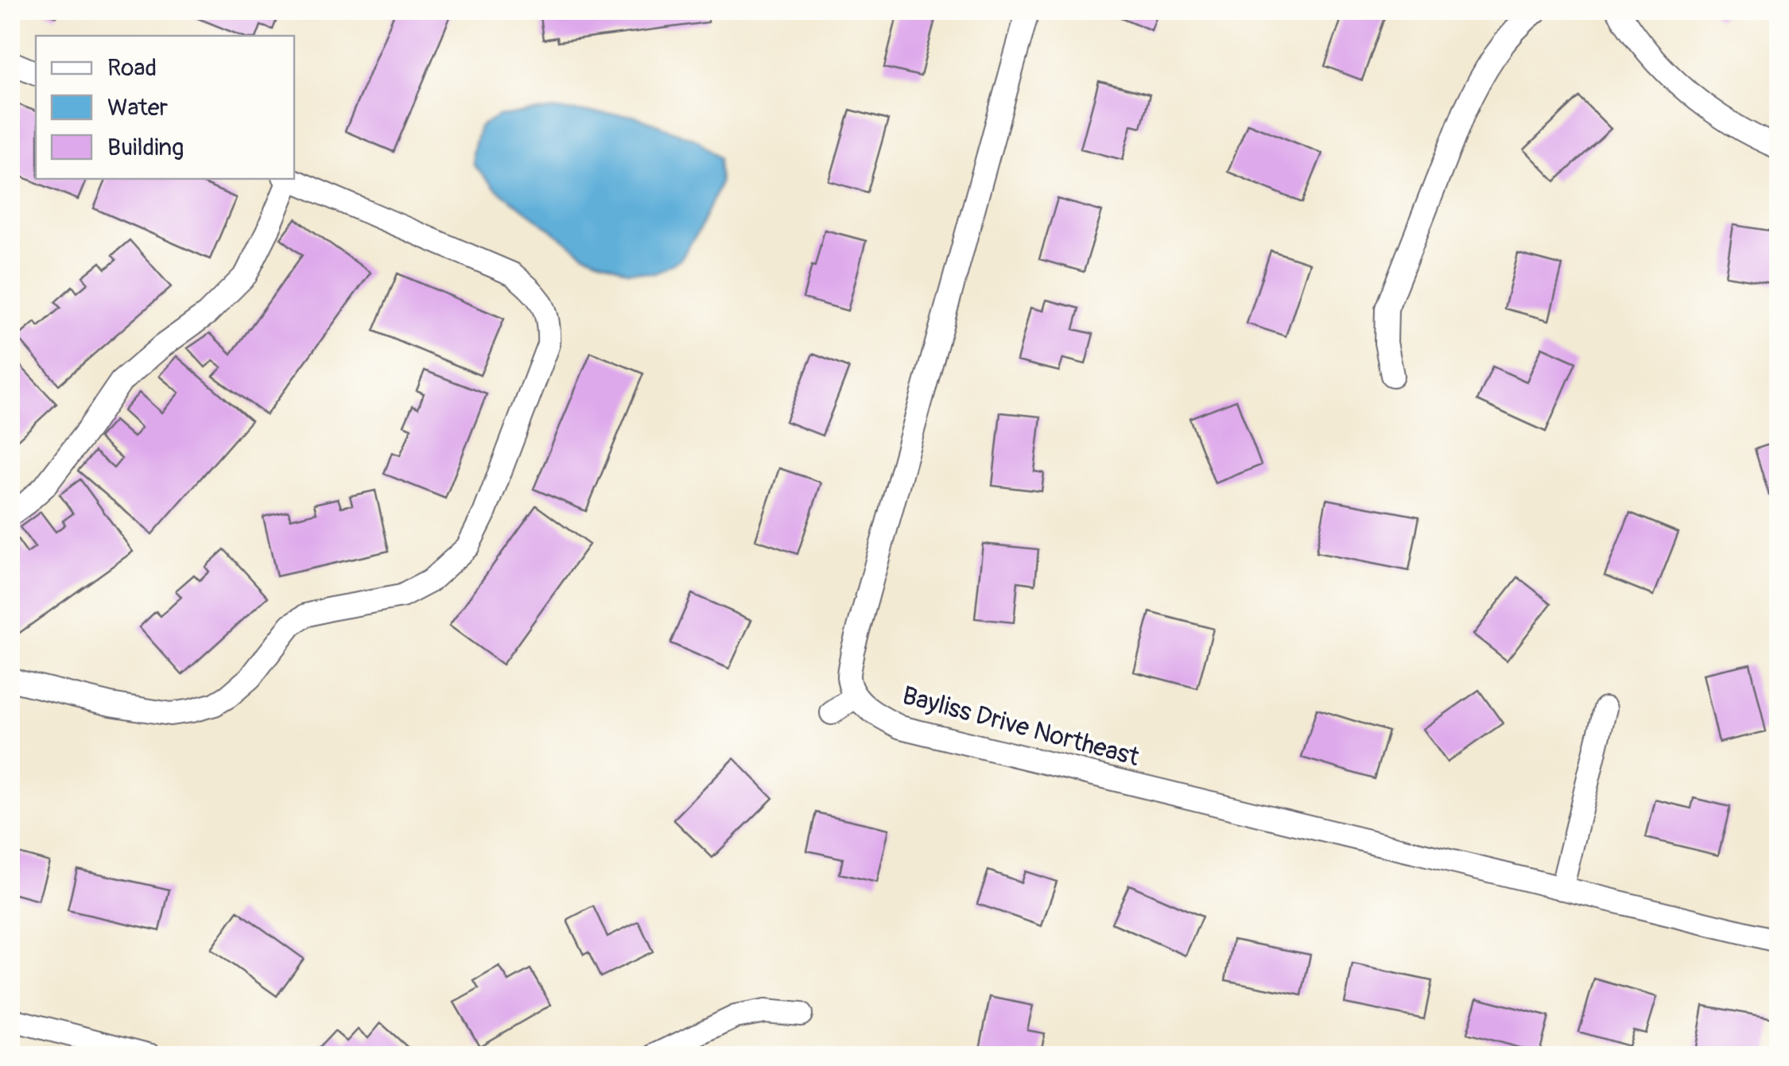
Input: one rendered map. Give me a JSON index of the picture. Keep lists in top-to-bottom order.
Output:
{
  "streets": {
    "street": ["Bayliss Drive Northeast"]
  },
  "legend": ["Road", "Water", "Building"]
}
